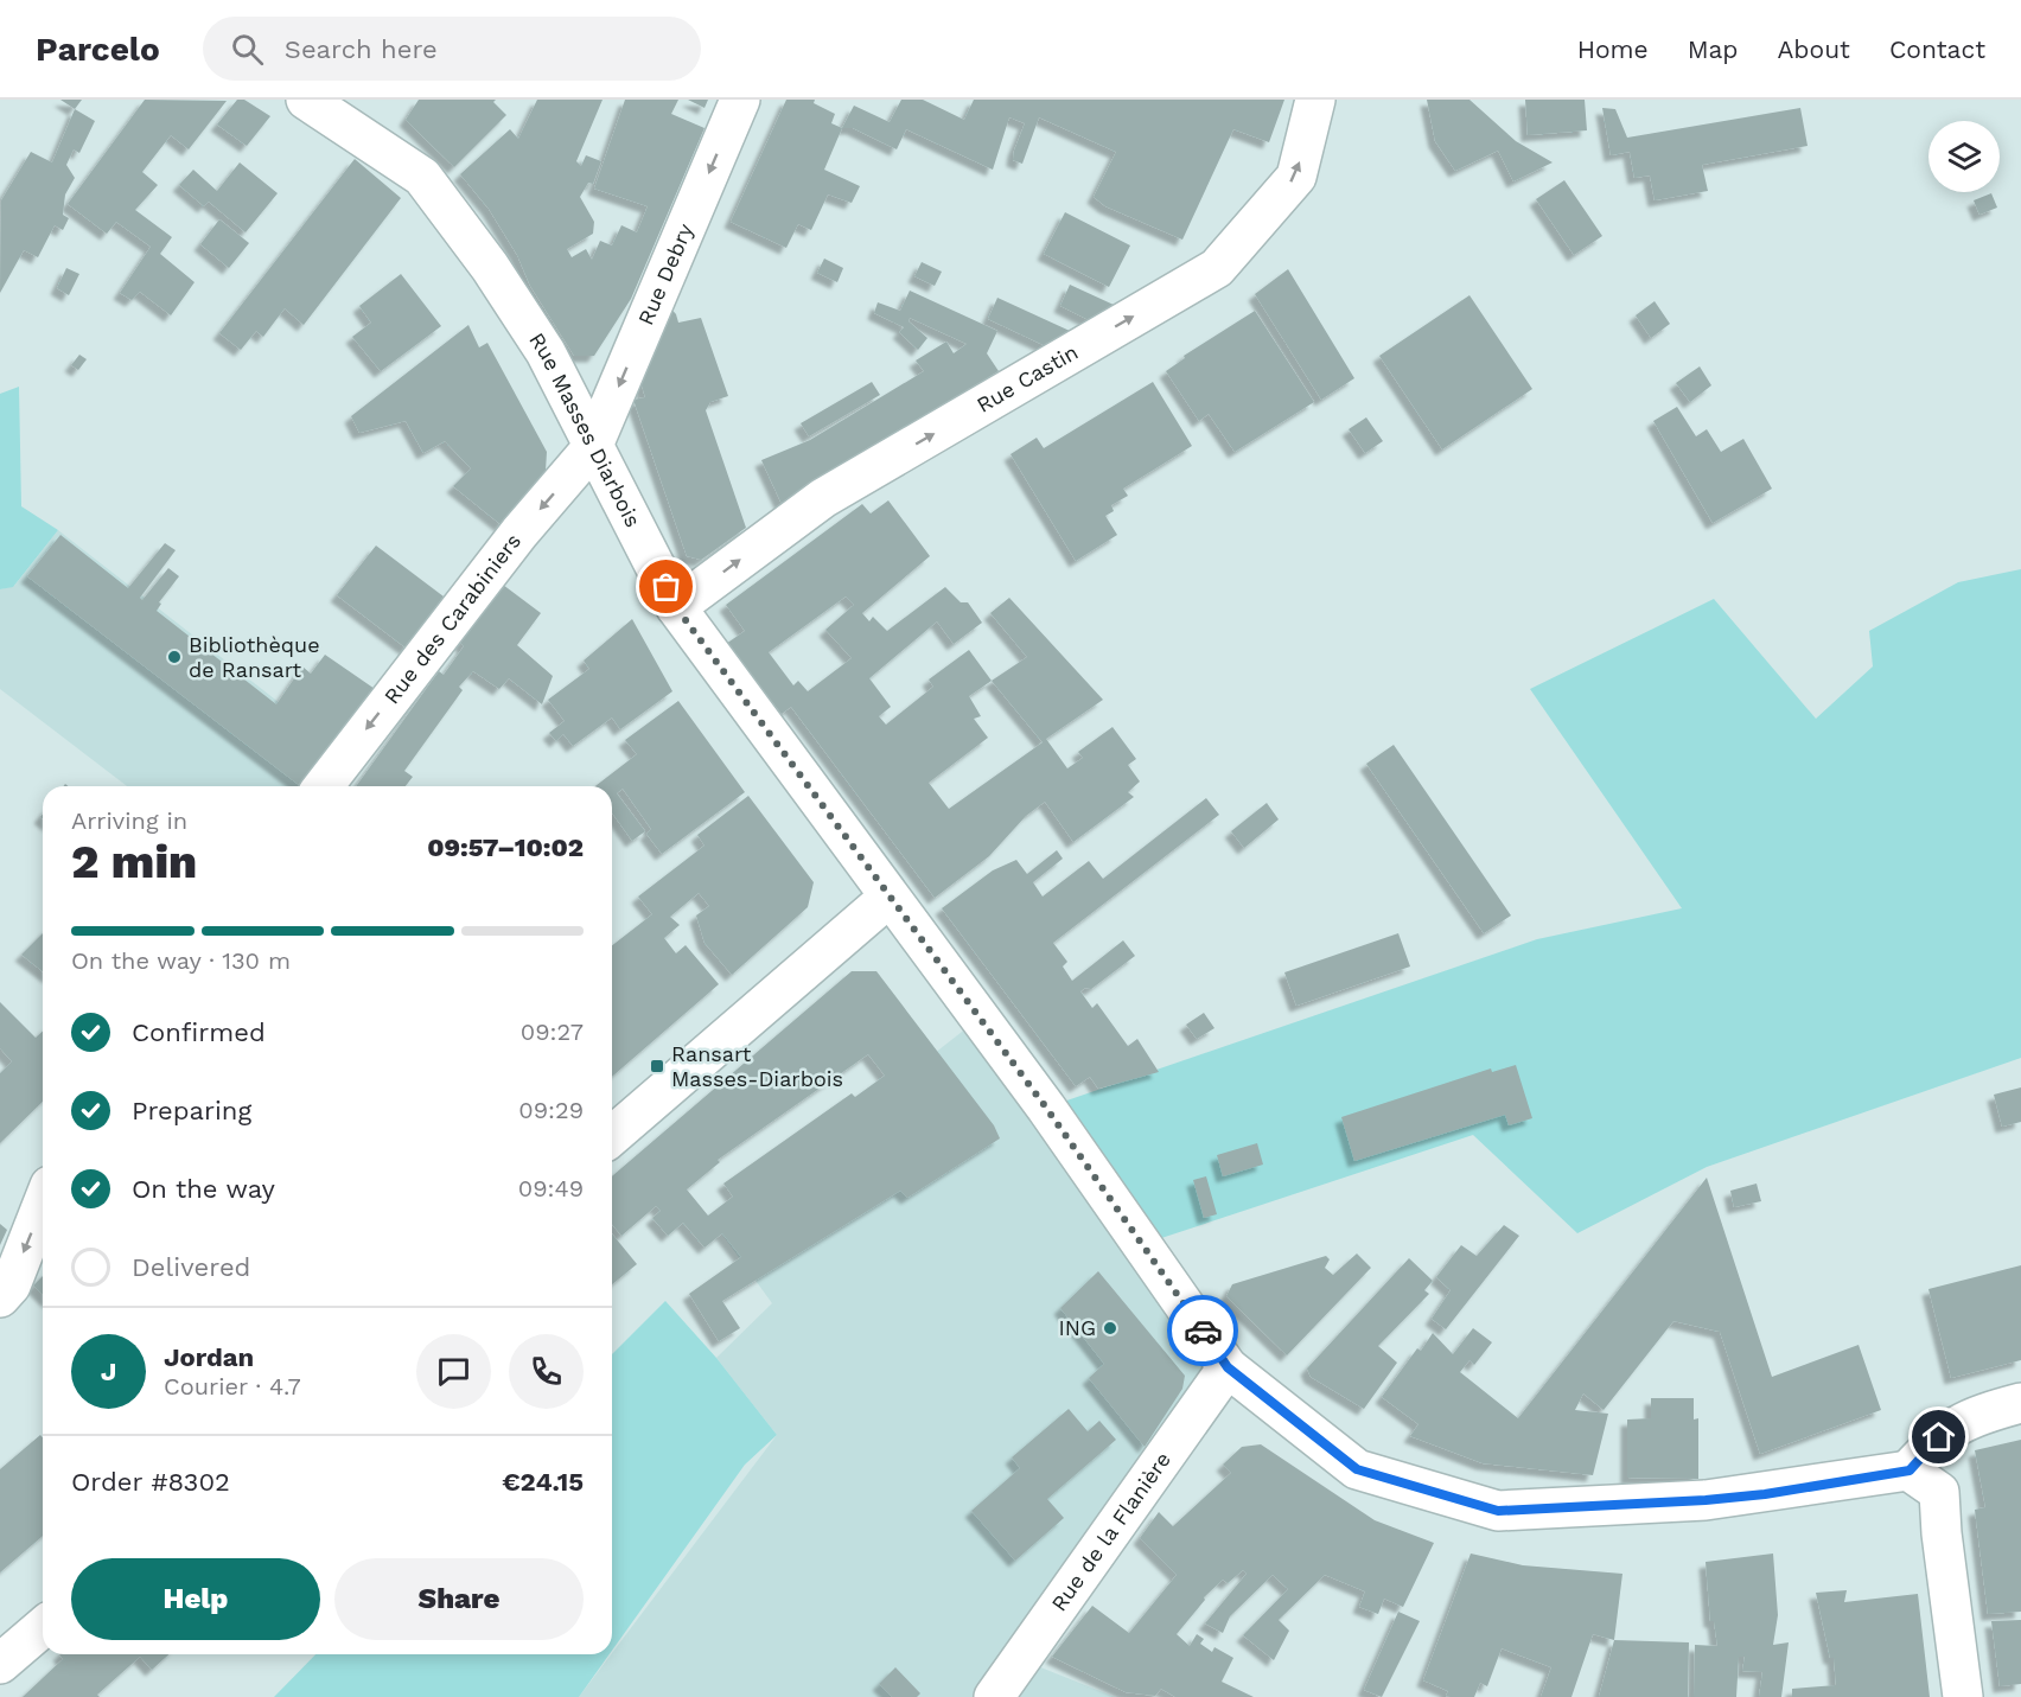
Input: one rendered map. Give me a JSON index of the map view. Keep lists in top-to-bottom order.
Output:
{
  "streets": {
    "street": [
      "Rue Debry",
      "Rue Castin",
      "Rue Masses Diarbois",
      "Rue des Carabiniers",
      "Rue de la Flanière"
    ]
  },
  "crossings": [
    ["Rue Debry", "Rue Masses Diarbois"],
    ["Rue Debry", "Rue des Carabiniers"],
    ["Rue Castin", "Rue Masses Diarbois"],
    ["Rue Masses Diarbois", "Rue des Carabiniers"],
    ["Rue Masses Diarbois", "Rue de la Flanière"]
  ],
  "one_way": ["Rue Debry", "Rue Castin", "Rue des Carabiniers"],
  "places": {
    "other": ["Bibliothèque de Ransart", "ING"],
    "transit": ["Ransart Masses-Diarbois"]
  },
  "page": {
    "header": "Parcelo",
    "search": "Search here",
    "nav": [
      "Home",
      "Map",
      "About",
      "Contact"
    ],
    "heading": ["2 min", "Arriving in", "09:57–10:02"],
    "panel": [
      "Jordan",
      "Courier · 4.7",
      "Order #8302",
      "€24.15"
    ],
    "bar": "On the way · 130 m",
    "list": [
      ["Confirmed", "09:27"],
      ["Preparing", "09:29"],
      ["On the way", "09:49"],
      "Delivered"
    ],
    "round": "J",
    "buttons": ["Help", "Share"]
  }
}
